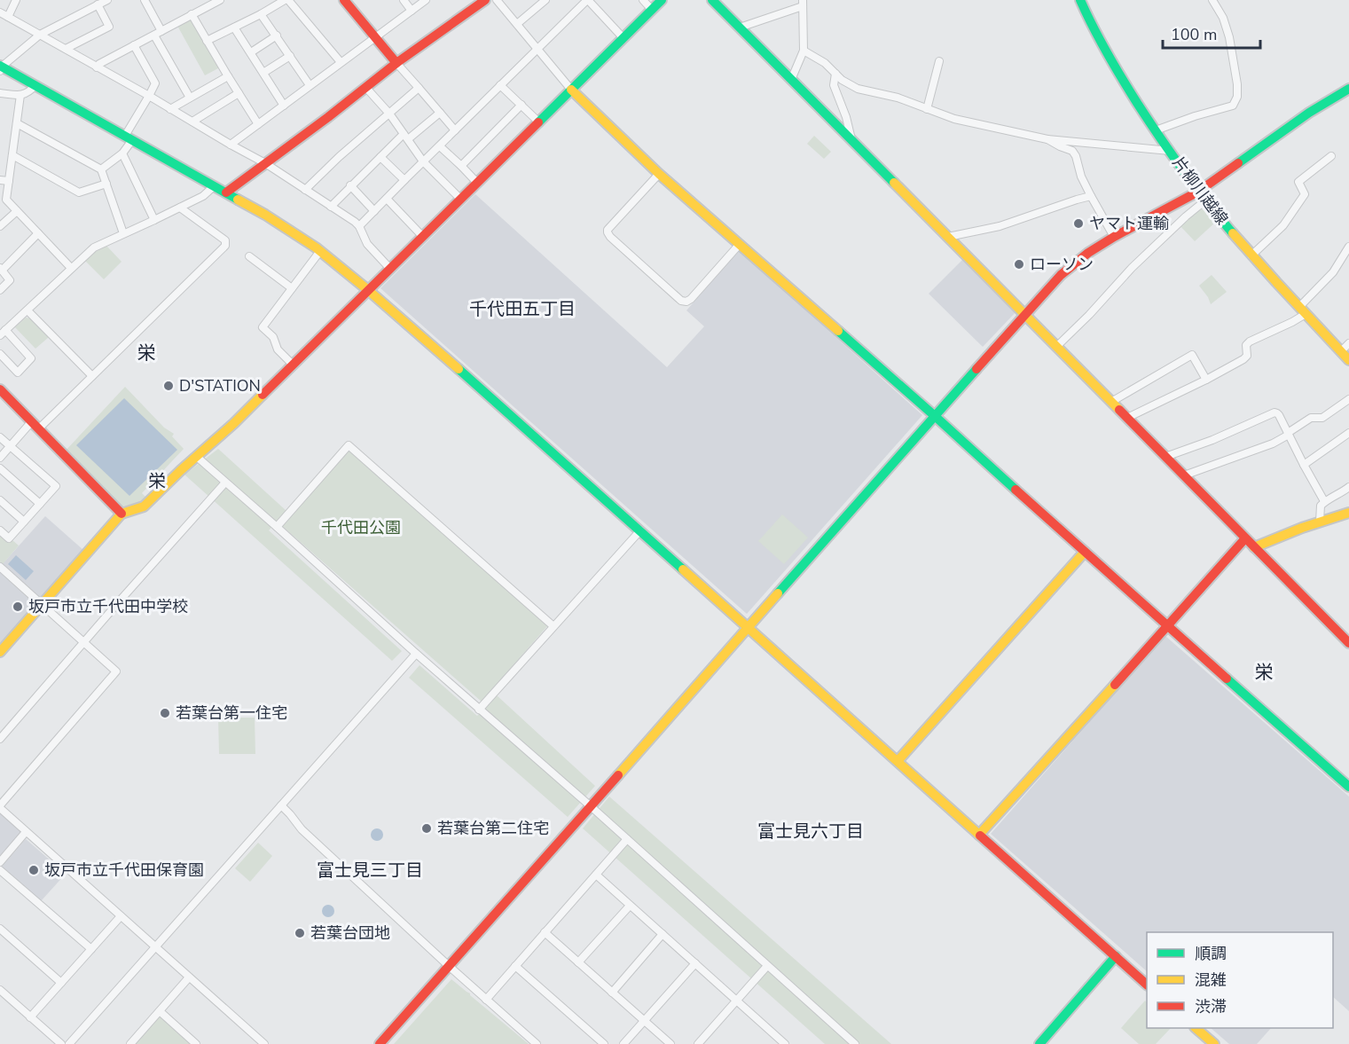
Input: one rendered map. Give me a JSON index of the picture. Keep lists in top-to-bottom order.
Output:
{
  "streets": {
    "street": ["片柳川越線"]
  },
  "districts": [
    "千代田五丁目",
    "栄",
    "栄",
    "栄",
    "富士見六丁目",
    "富士見三丁目"
  ],
  "parks": ["千代田公園"],
  "places": [
    "ヤマト運輸",
    "ローソン",
    "D'STATION",
    "坂戸市立千代田中学校",
    "若葉台第一住宅",
    "若葉台第二住宅",
    "坂戸市立千代田保育園",
    "若葉台団地"
  ],
  "legend": ["順調", "混雑", "渋滞"],
  "scale_bar": "100 m"
}
